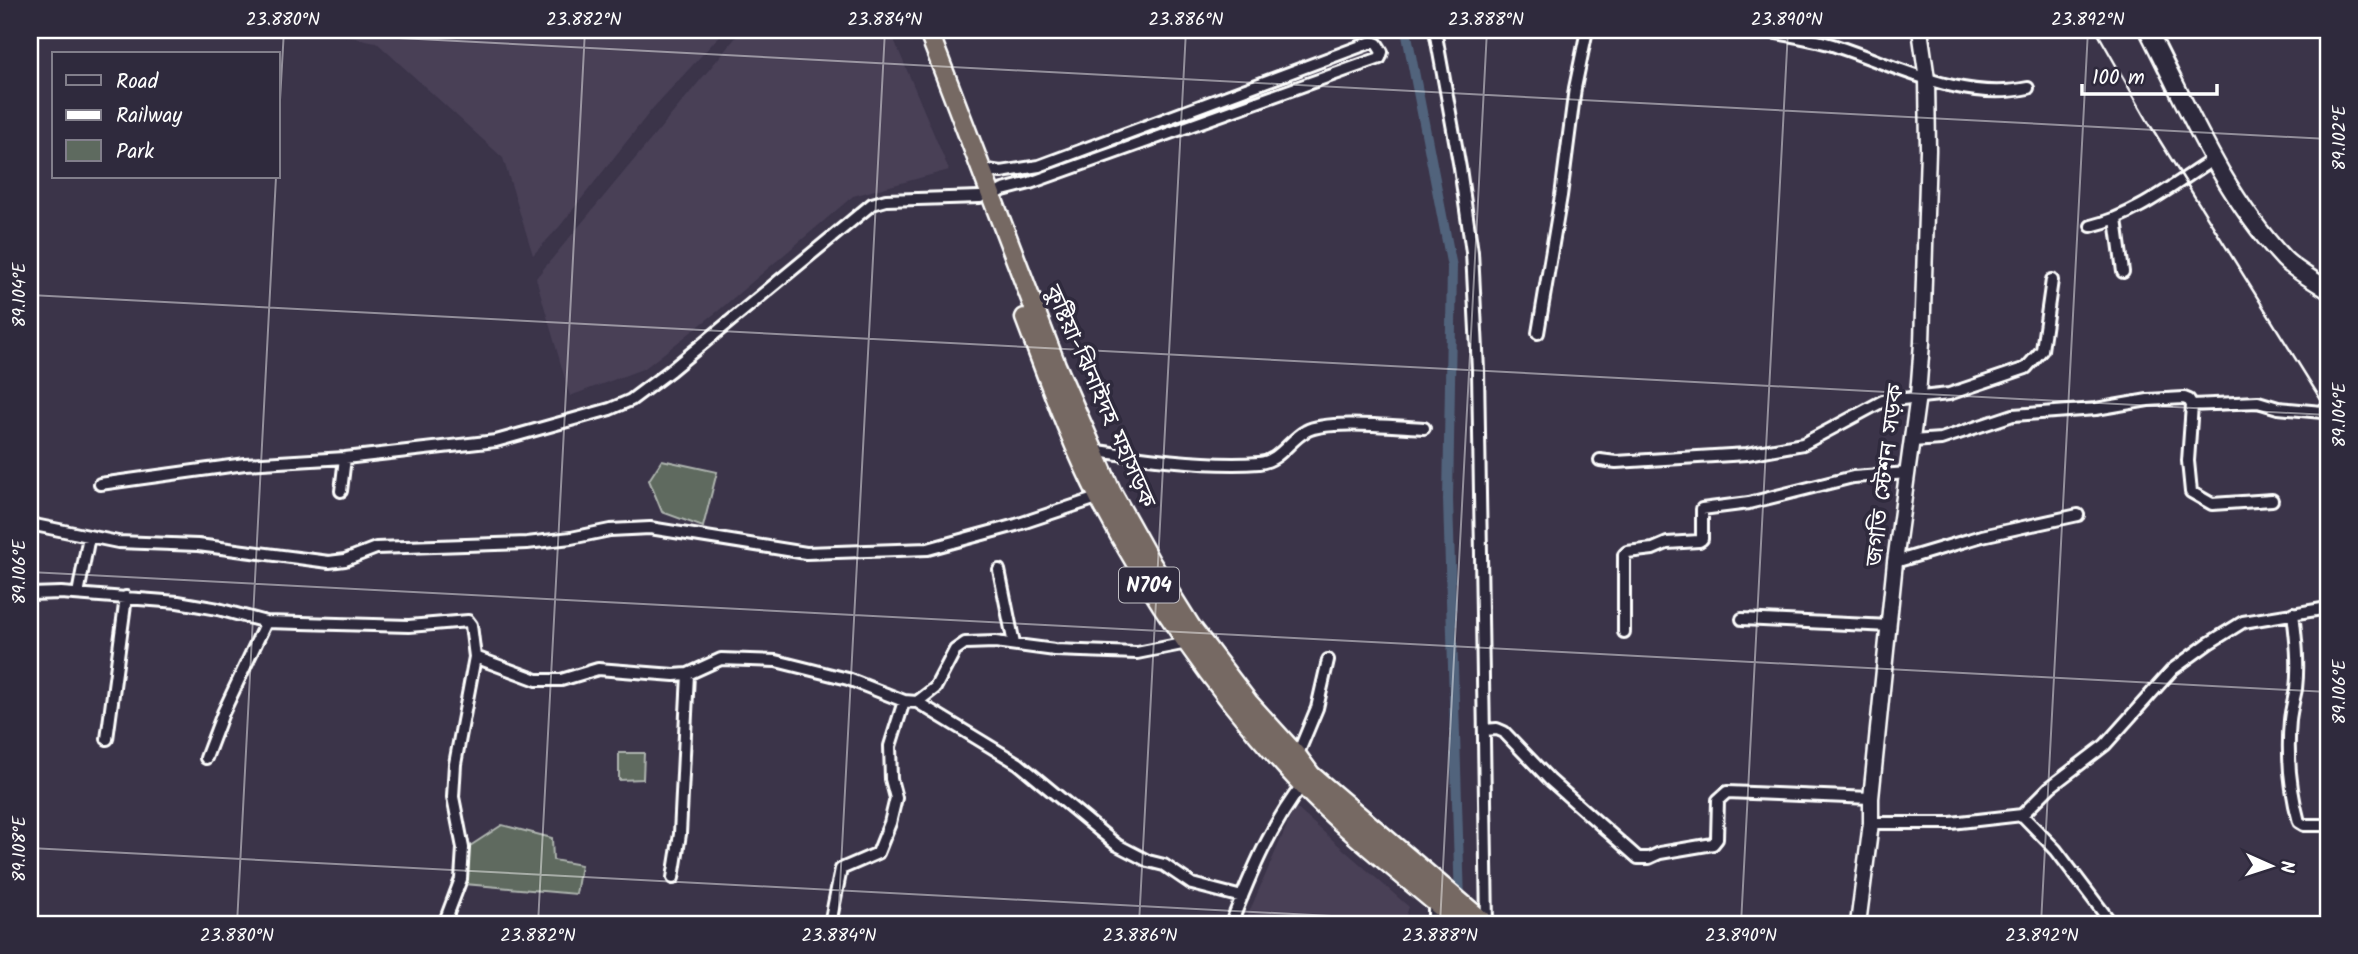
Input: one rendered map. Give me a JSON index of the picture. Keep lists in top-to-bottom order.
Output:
{
  "streets": {
    "highway": ["কুষ্টিয়া-ঝিনাইদহ মহাসড়ক", "N704"],
    "street": ["জগতি স্টেশন সড়ক"]
  },
  "crossings": [
    ["কুষ্টিয়া-ঝিনাইদহ মহাসড়ক", "N704"]
  ],
  "legend": ["Road", "Railway", "Park"],
  "scale_bar": "100 m",
  "north": "right",
  "coordinates": [
    "23.880°N",
    "23.882°N",
    "23.884°N",
    "23.886°N",
    "23.888°N",
    "23.890°N",
    "23.892°N",
    "89.102°E",
    "89.104°E",
    "89.106°E",
    "89.108°E"
  ]
}
